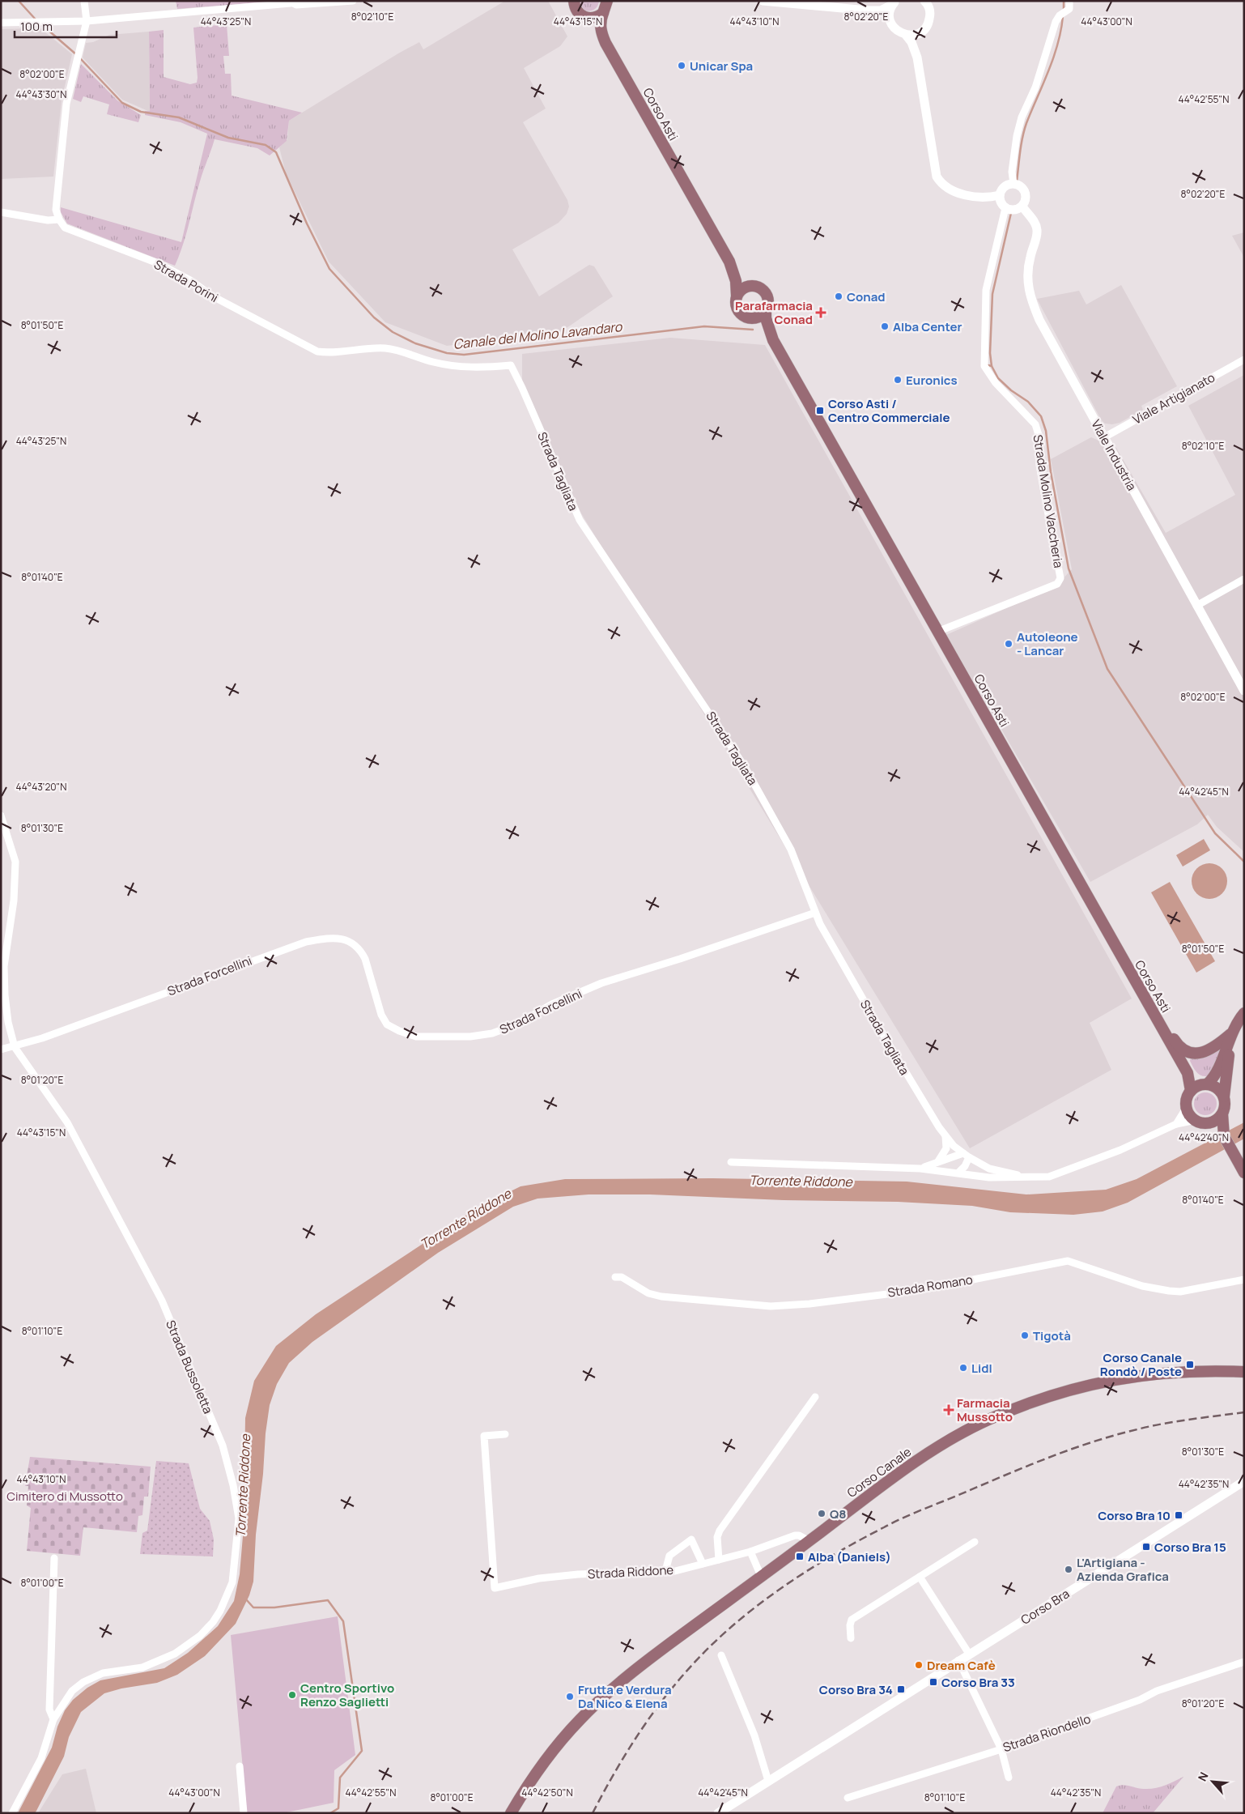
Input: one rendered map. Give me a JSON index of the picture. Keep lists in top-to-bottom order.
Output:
{
  "streets": {
    "main road": ["Corso Asti", "Corso Canale"],
    "street": [
      "Strada Porini",
      "Viale Artigianato",
      "Viale Industria",
      "Strada Tagliata",
      "Strada Molino Vaccheria",
      "Strada Forcellini",
      "Strada Romano",
      "Strada Bussoletta",
      "Strada Riddone",
      "Corso Bra",
      "Strada Riondello"
    ]
  },
  "crossings": [
    ["Corso Asti", "Strada Molino Vaccheria"],
    ["Strada Porini", "Strada Tagliata"],
    ["Viale Artigianato", "Viale Industria"],
    ["Viale Industria", "Strada Molino Vaccheria"],
    ["Strada Tagliata", "Strada Forcellini"],
    ["Strada Forcellini", "Strada Bussoletta"],
    ["Corso Canale", "Strada Riddone"]
  ],
  "water": ["Canale del Molino Lavandaro", "Torrente Riddone"],
  "parks": ["Cimitero di Mussotto"],
  "places": {
    "other": [
      "Unicar Spa",
      "Conad",
      "Alba Center",
      "Euronics",
      "Autoleone - Lancar",
      "Tigotà",
      "Lidl",
      "Q8",
      "L'Artigiana - Azienda Grafica",
      "Dream Cafè",
      "Centro Sportivo Renzo Saglietti",
      "Frutta e Verdura Da Nico & Elena"
    ],
    "health": ["Parafarmacia Conad", "Farmacia Mussotto"],
    "transit": [
      "Corso Asti / Centro Commerciale",
      "Corso Canale Rondò / Poste",
      "Corso Bra 10",
      "Corso Bra 15",
      "Alba (Daniels)",
      "Corso Bra 33",
      "Corso Bra 34"
    ]
  },
  "scale_bar": "100 m",
  "north": "top left",
  "coordinates": [
    "8°02'20\"E",
    "8°02'10\"E",
    "44°43'25\"N",
    "44°43'15\"N",
    "44°43'10\"N",
    "44°43'00\"N",
    "8°02'00\"E",
    "44°43'30\"N",
    "44°42'55\"N",
    "8°01'50\"E",
    "8°01'40\"E",
    "44°43'20\"N",
    "44°42'45\"N",
    "8°01'30\"E",
    "8°01'20\"E",
    "44°42'40\"N",
    "8°01'10\"E",
    "44°42'35\"N",
    "8°01'00\"E",
    "44°42'50\"N"
  ]
}
